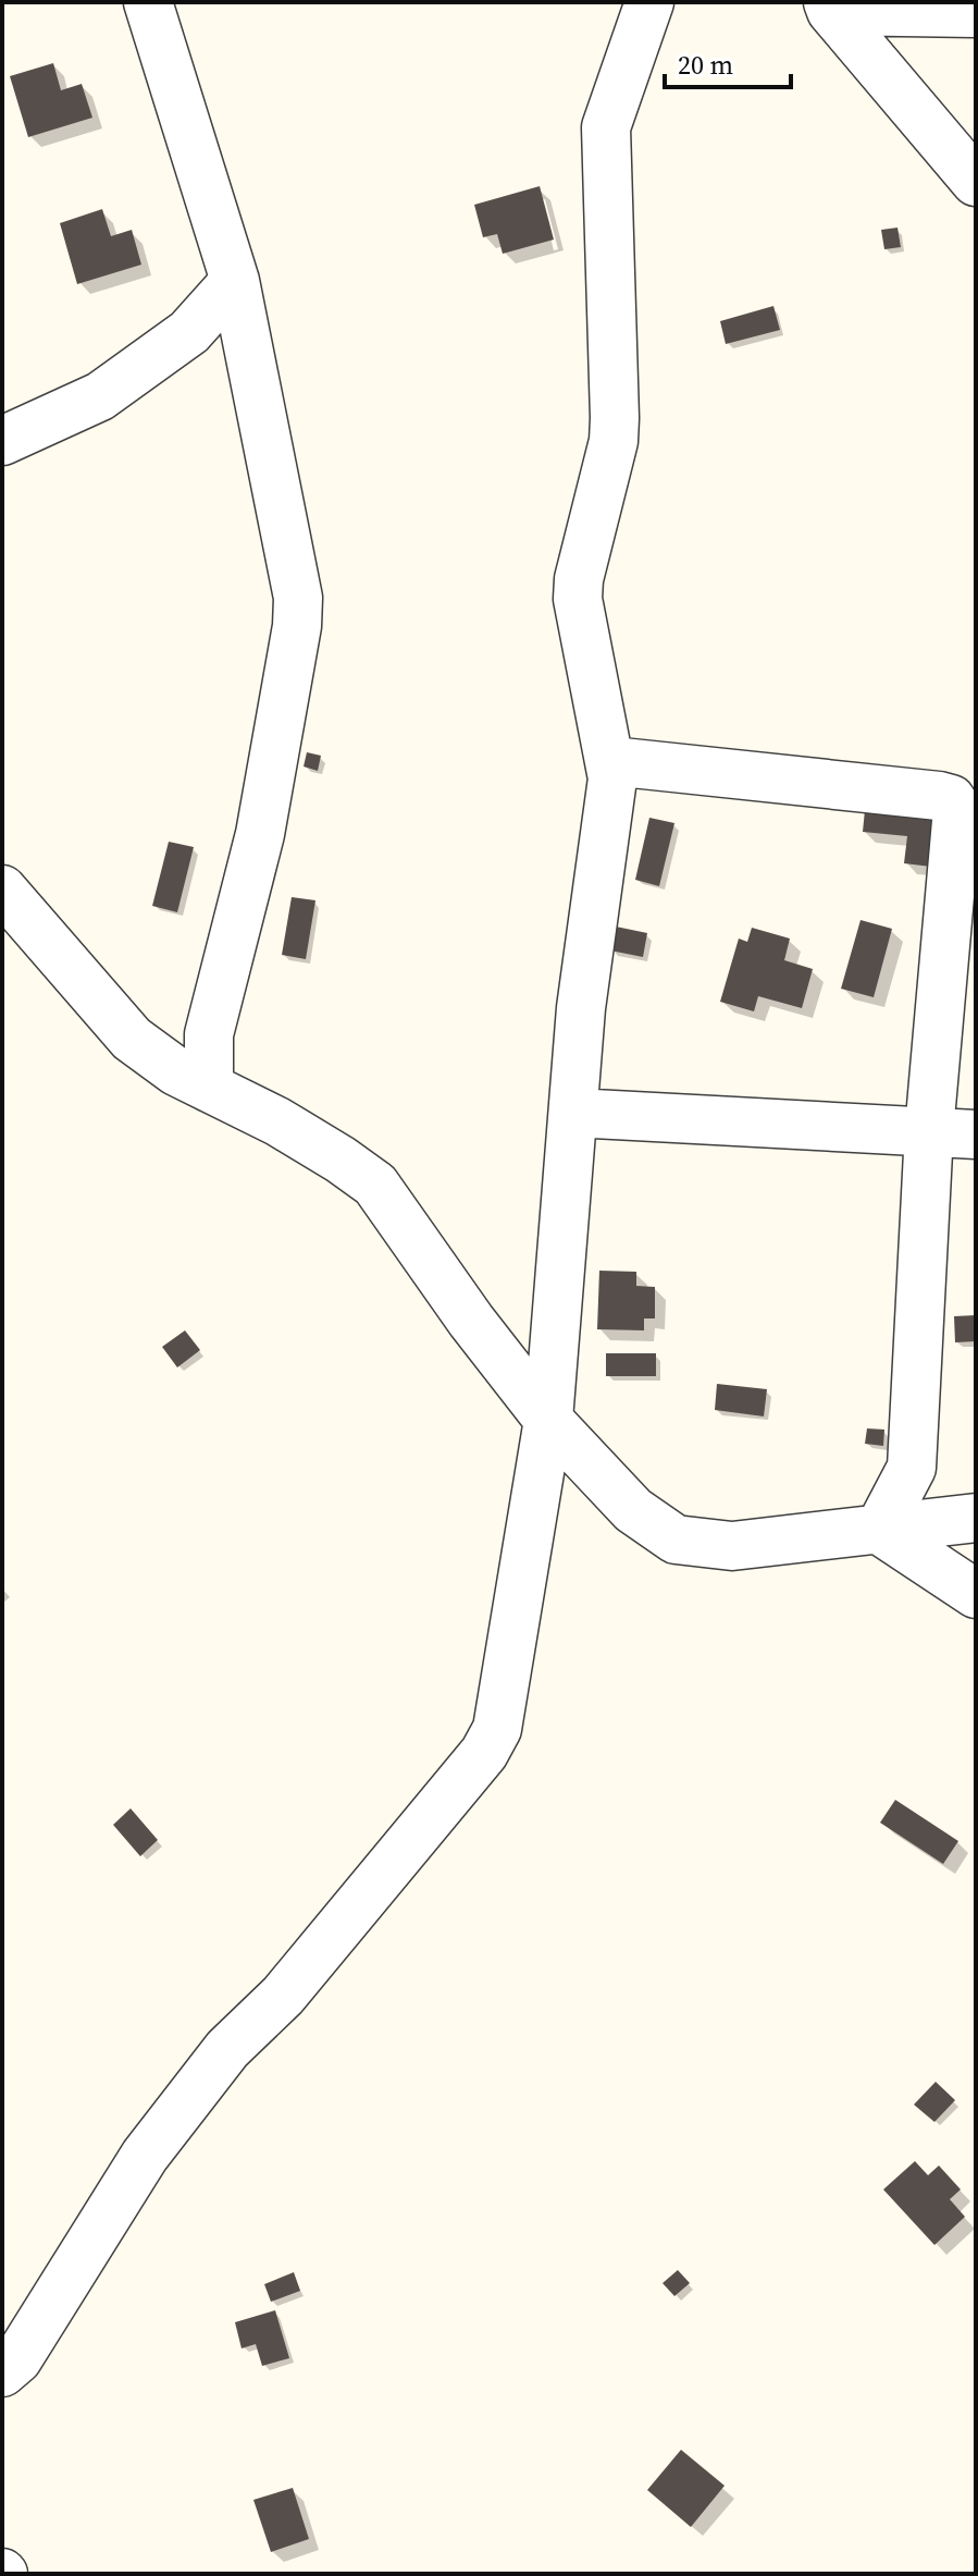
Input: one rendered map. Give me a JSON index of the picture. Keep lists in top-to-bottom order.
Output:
{
  "scale_bar": "20 m"
}
